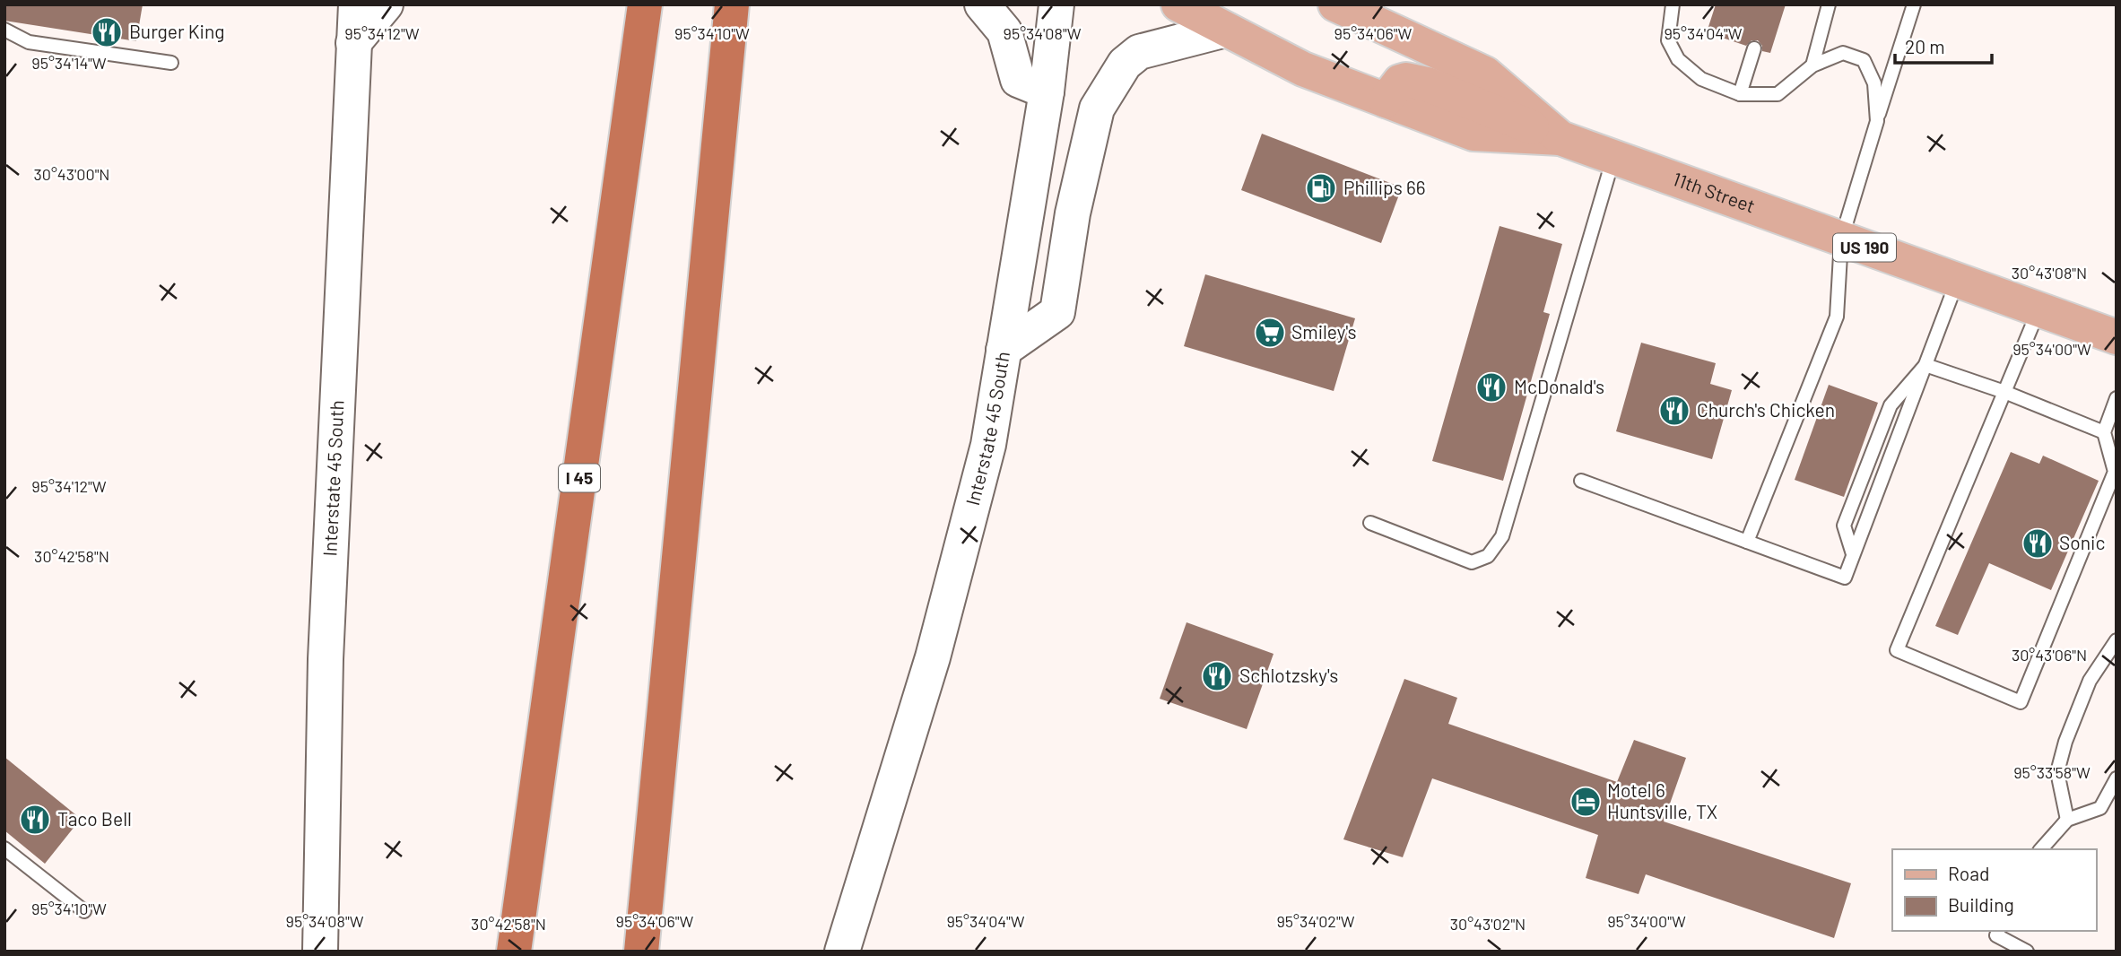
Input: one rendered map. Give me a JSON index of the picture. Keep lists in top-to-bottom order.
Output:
{
  "streets": {
    "highway": ["I 45"],
    "main road": ["11th Street", "US 190", "Interstate 45 South"]
  },
  "crossings": [
    ["11th Street", "US 190"]
  ],
  "places": {
    "restaurant": [
      "Burger King",
      "McDonald's",
      "Church's Chicken",
      "Sonic",
      "Schlotzsky's",
      "Taco Bell"
    ],
    "fuel station": ["Phillips 66"],
    "supermarket": ["Smiley's"],
    "hotel": ["Motel 6 Huntsville, TX"]
  },
  "legend": ["Road", "Building"],
  "scale_bar": "20 m",
  "coordinates": [
    "95°34'12\"W",
    "95°34'10\"W",
    "95°34'08\"W",
    "95°34'06\"W",
    "95°34'04\"W",
    "95°34'14\"W",
    "30°43'00\"N",
    "30°43'08\"N",
    "95°34'00\"W",
    "30°42'58\"N",
    "30°43'06\"N",
    "95°33'58\"W",
    "95°34'02\"W",
    "30°43'02\"N"
  ]
}
